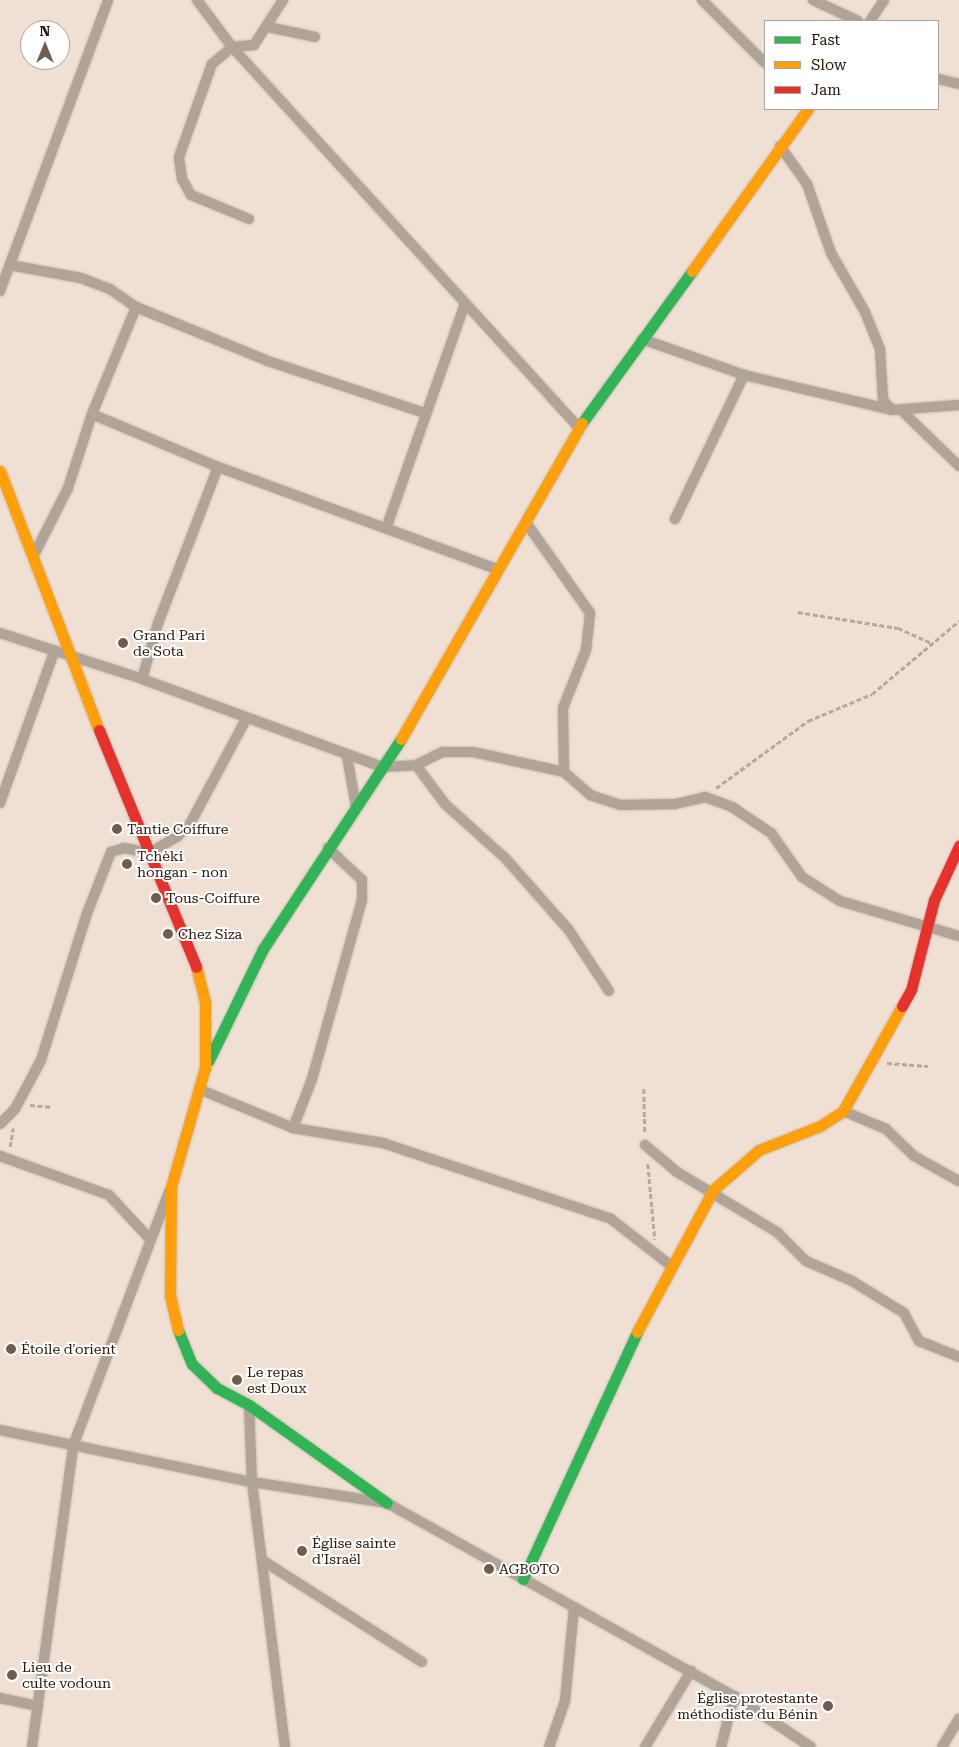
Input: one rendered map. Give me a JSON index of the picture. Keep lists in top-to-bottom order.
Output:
{
  "places": [
    "Grand Pari de Sota",
    "Tantie Coiffure",
    "Tchèki hongan - non",
    "Tous-Coiffure",
    "Chez Siza",
    "Étoile d'orient",
    "Le repas est Doux",
    "Église sainte d'Israël",
    "AGBOTO",
    "Lieu de culte vodoun",
    "Église protestante méthodiste du Bénin"
  ],
  "legend": ["Fast", "Slow", "Jam"],
  "north": "top"
}
